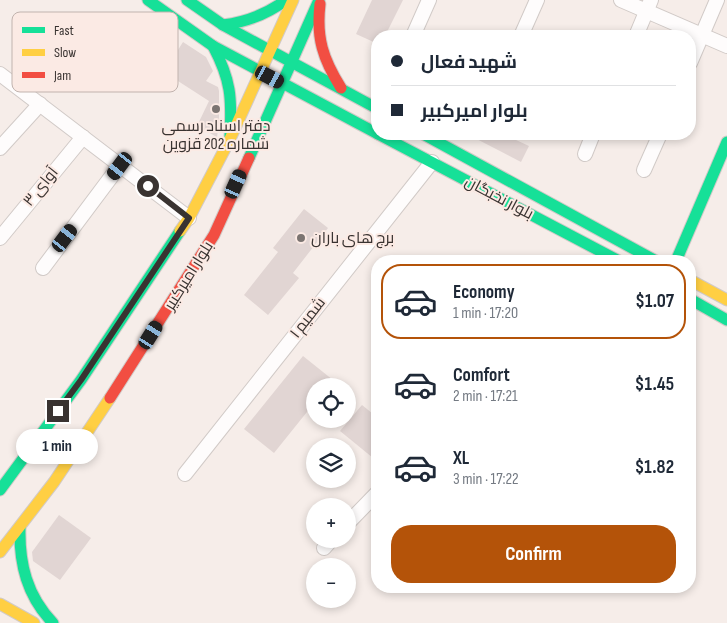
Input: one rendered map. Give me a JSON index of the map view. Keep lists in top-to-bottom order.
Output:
{
  "streets": {
    "main road": ["بلوار نخبگان", "بلوار امیرکبیر"],
    "street": ["آوای ۳", "شمیم ۱"]
  },
  "crossings": [
    ["بلوار نخبگان", "بلوار امیرکبیر"],
    ["بلوار نخبگان", "شمیم ۱"]
  ],
  "places": ["دفتر اسناد رسمی شماره 202 قزوین", "برج های باران"],
  "legend": ["Fast", "Slow", "Jam"],
  "page": {
    "banner": ["شهید فعال", "بلوار امیرکبیر"],
    "list": [
      {
        "name": "Economy",
        "note": "1 min · 17:20",
        "value": "$1.07"
      },
      {
        "name": "Comfort",
        "note": "2 min · 17:21",
        "value": "$1.45"
      },
      {
        "name": "XL",
        "note": "3 min · 17:22",
        "value": "$1.82"
      }
    ],
    "map_buttons": ["+", "−"],
    "bubble": "1 min",
    "buttons": "Confirm"
  }
}
